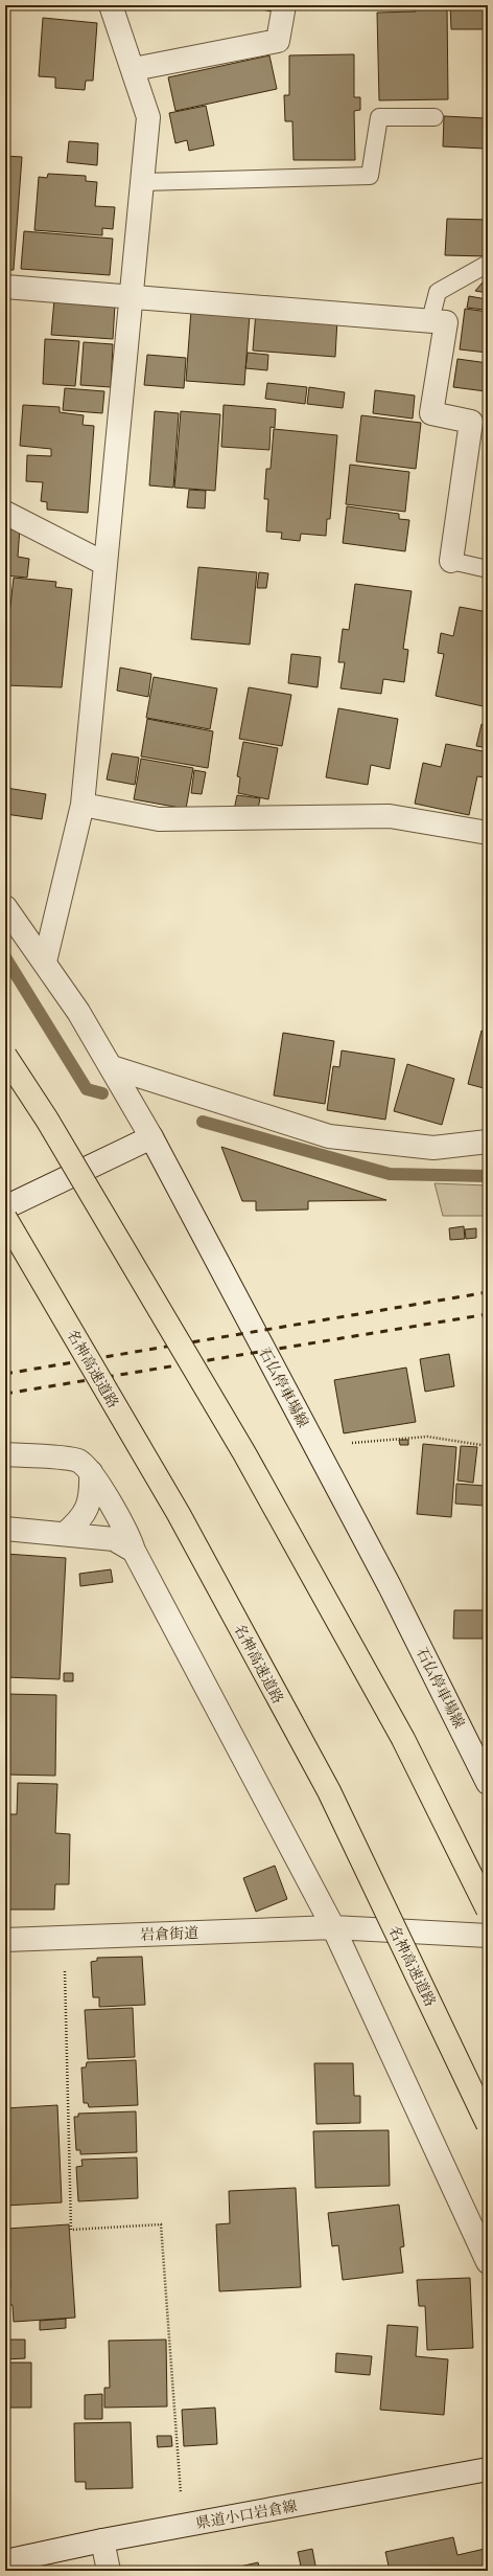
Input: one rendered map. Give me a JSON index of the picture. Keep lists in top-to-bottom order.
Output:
{
  "streets": {
    "highway": ["名神高速道路"],
    "street": ["石仏停車場線", "岩倉街道", "県道小口岩倉線"]
  }
}
